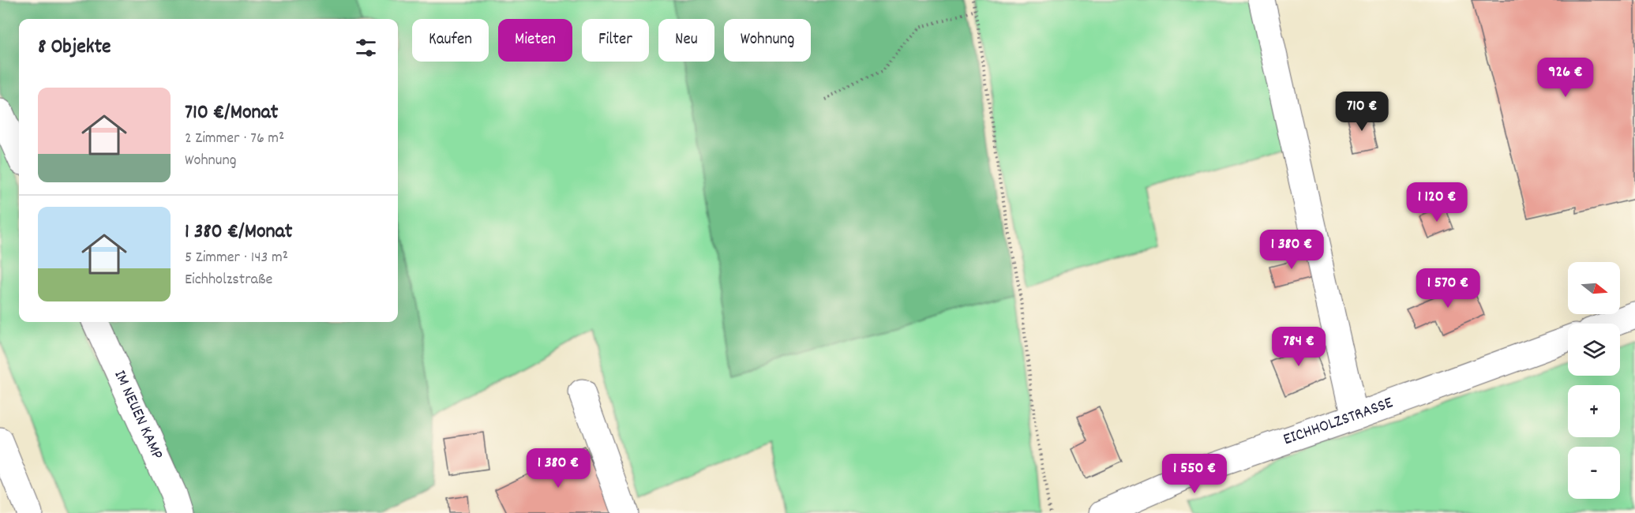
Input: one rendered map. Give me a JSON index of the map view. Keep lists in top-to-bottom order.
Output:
{
  "streets": {
    "main road": ["IM NEUEN KAMP", "EICHHOLZSTRASSE"]
  },
  "north": "right",
  "page": {
    "chip": [
      "Kaufen",
      "Mieten",
      "Filter",
      "Neu",
      "Wohnung"
    ],
    "heading": "8 Objekte",
    "price": [
      "926 €",
      "710 €",
      "1 120 €",
      "1 380 €",
      "1 570 €",
      "784 €",
      "1 380 €",
      "1 550 €"
    ],
    "list": [
      {
        "name": "710 €/Monat",
        "note": "2 Zimmer · 76 m² · Wohnung"
      },
      {
        "name": "1 380 €/Monat",
        "note": "5 Zimmer · 143 m² · Eichholzstraße"
      }
    ],
    "map_buttons": ["+", "−"]
  }
}
